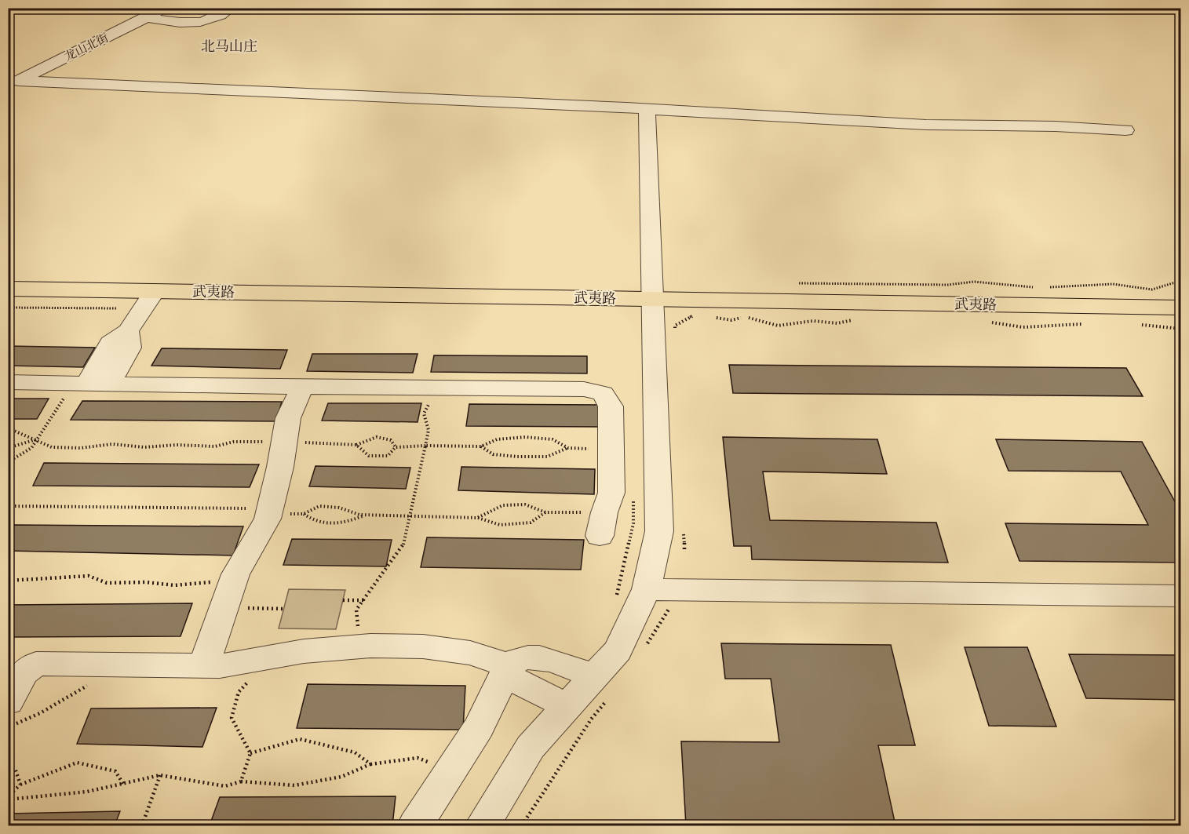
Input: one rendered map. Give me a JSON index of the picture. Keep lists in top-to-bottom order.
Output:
{
  "streets": {
    "main road": ["武夷路"],
    "street": ["龙山北街"]
  },
  "districts": ["北马山庄"]
}
